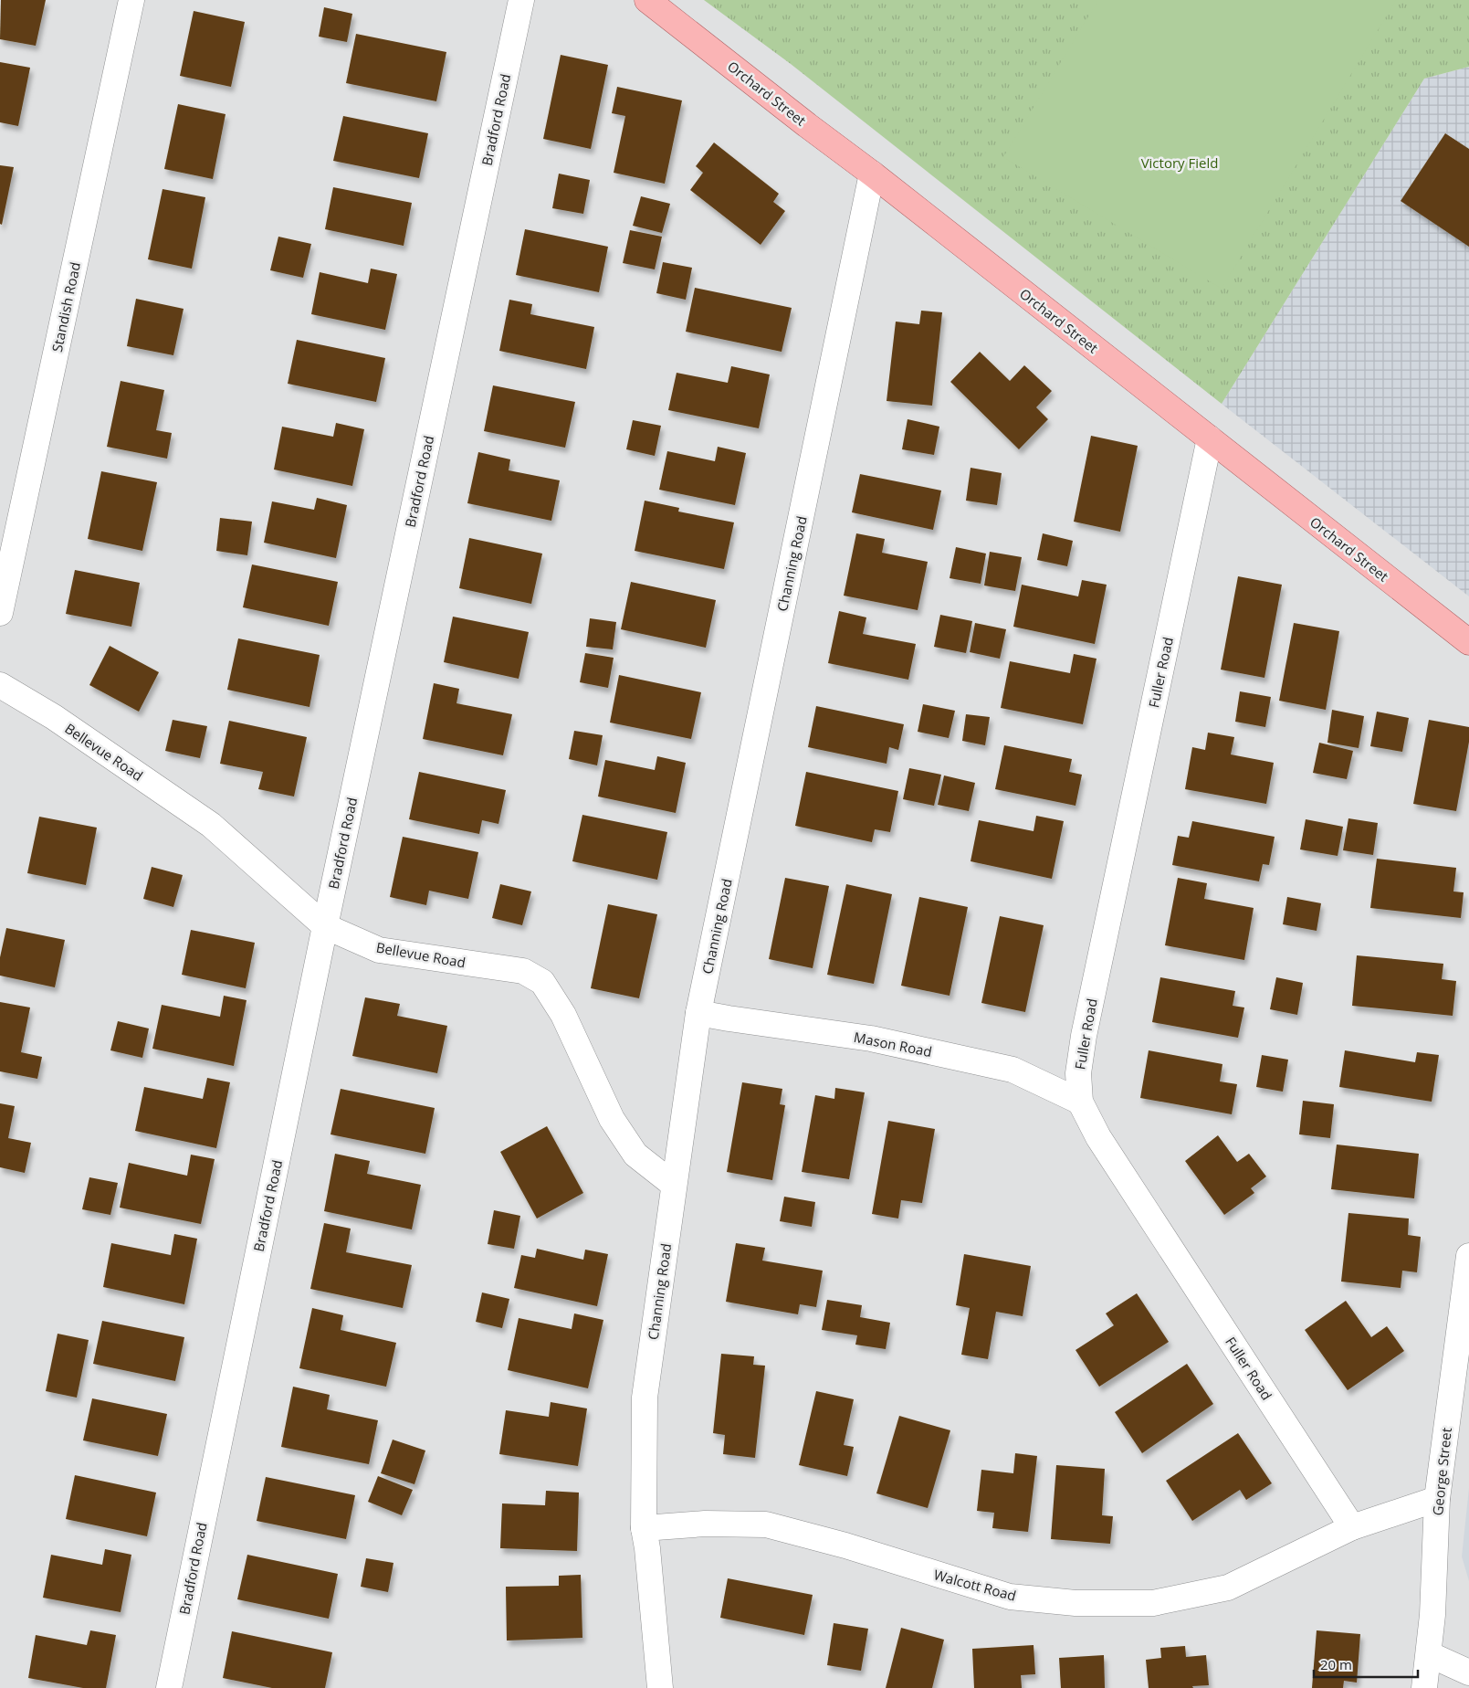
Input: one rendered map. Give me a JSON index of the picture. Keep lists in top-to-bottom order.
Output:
{
  "streets": {
    "main road": ["Orchard Street"],
    "street": [
      "Bradford Road",
      "Standish Road",
      "Channing Road",
      "Fuller Road",
      "Bellevue Road",
      "Mason Road",
      "George Street",
      "Walcott Road"
    ]
  },
  "crossings": [
    ["Orchard Street", "Channing Road"],
    ["Orchard Street", "Fuller Road"],
    ["Bradford Road", "Bellevue Road"],
    ["Channing Road", "Bellevue Road"],
    ["Channing Road", "Mason Road"],
    ["Channing Road", "Walcott Road"],
    ["Fuller Road", "Mason Road"],
    ["Fuller Road", "Walcott Road"]
  ],
  "parks": ["Victory Field"],
  "scale_bar": "20 m"
}
